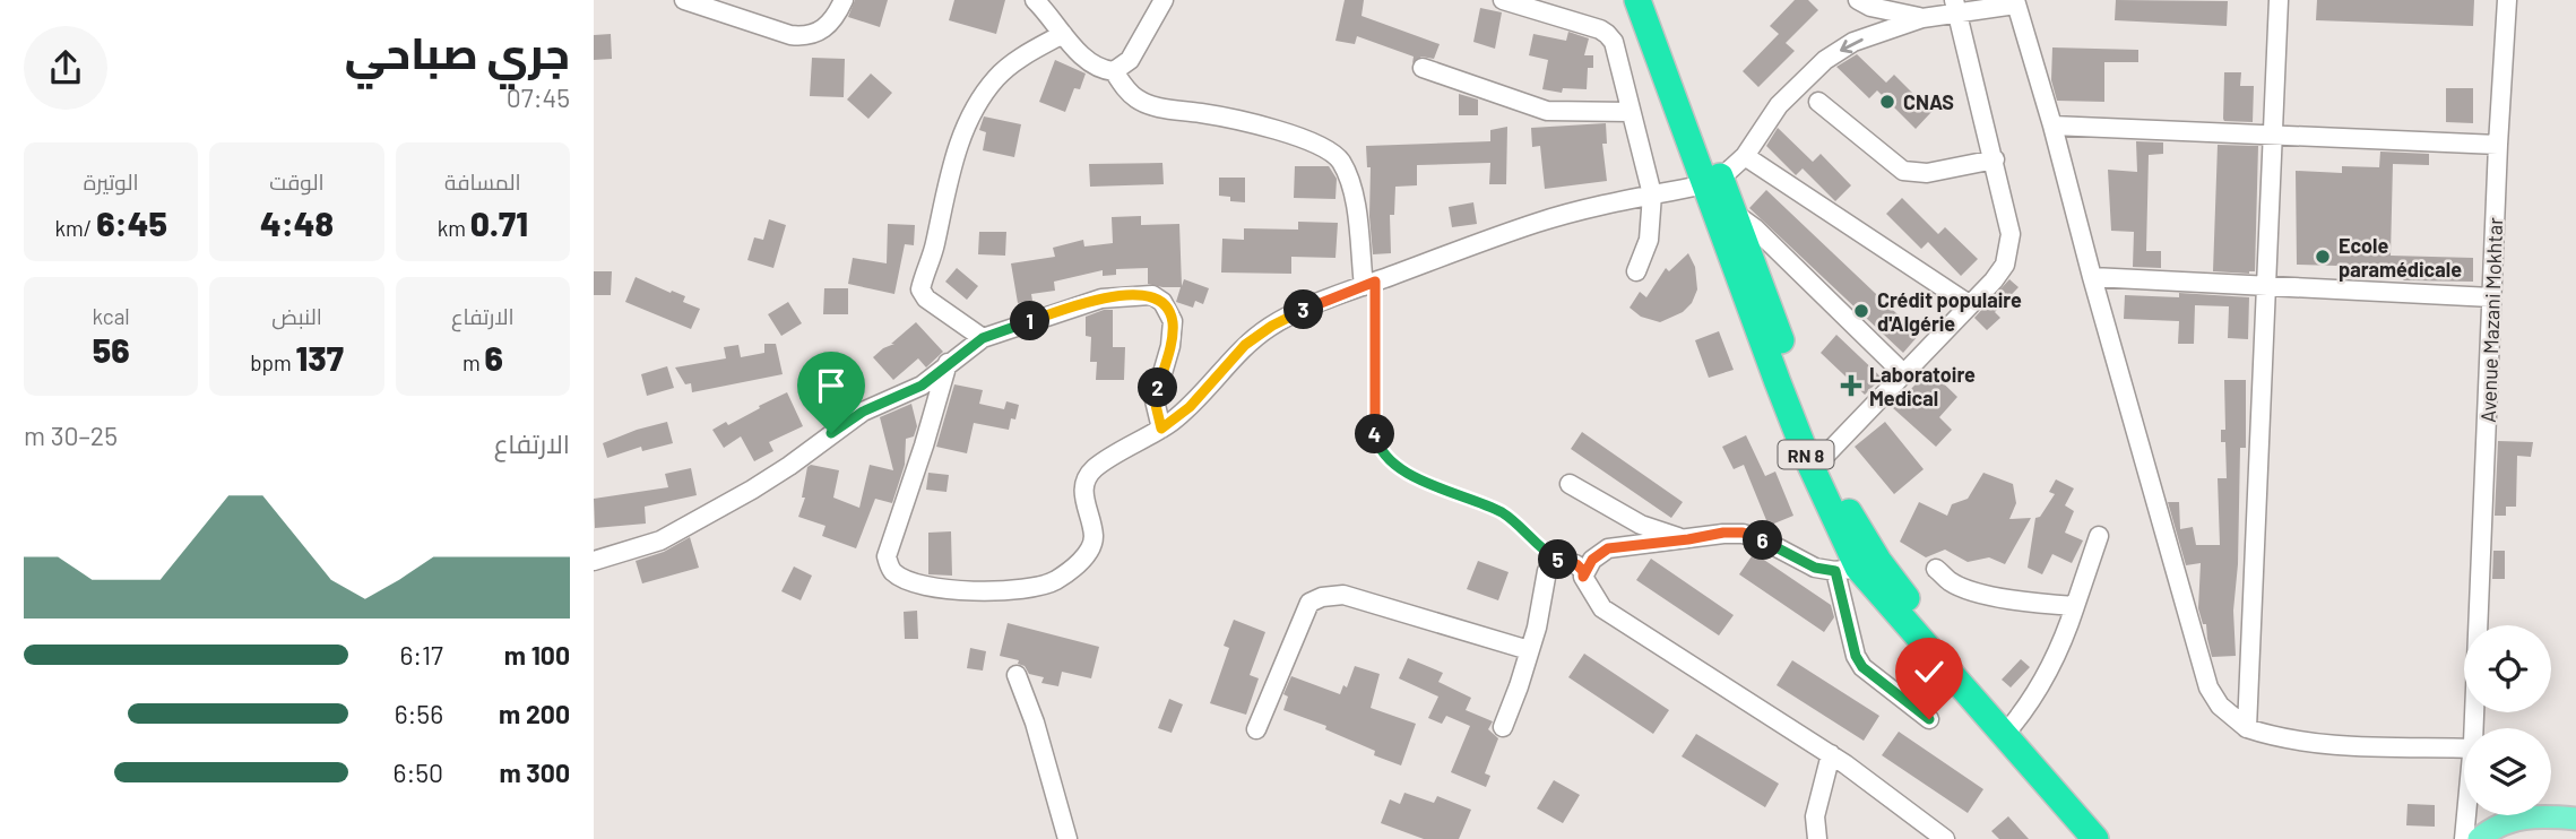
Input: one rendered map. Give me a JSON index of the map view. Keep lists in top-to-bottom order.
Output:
{
  "streets": {
    "highway": ["RN 8"],
    "street": ["Avenue Mazani Mokhtar"]
  },
  "places": {
    "other": ["CNAS", "Ecole paramédicale", "Crédit populaire d'Algérie"],
    "health": ["Laboratoire Medical"]
  },
  "page": {
    "heading": ["جري صباحي", "07:45"],
    "stats": [
      ["المسافة", "0.71 km"],
      ["الوقت", "4:48"],
      ["الوتيرة", "6:45 /km"],
      ["الارتفاع", "6 m"],
      ["النبض", "137 bpm"],
      ["kcal", "56"]
    ],
    "pins": [
      "3",
      "1",
      "2",
      "4",
      "6",
      "5"
    ],
    "chart": ["الارتفاع", "25–30 m"],
    "list": [
      {
        "name": "100 m",
        "note": "6:17"
      },
      {
        "name": "200 m",
        "note": "6:56"
      },
      {
        "name": "300 m",
        "note": "6:50"
      }
    ]
  }
}
